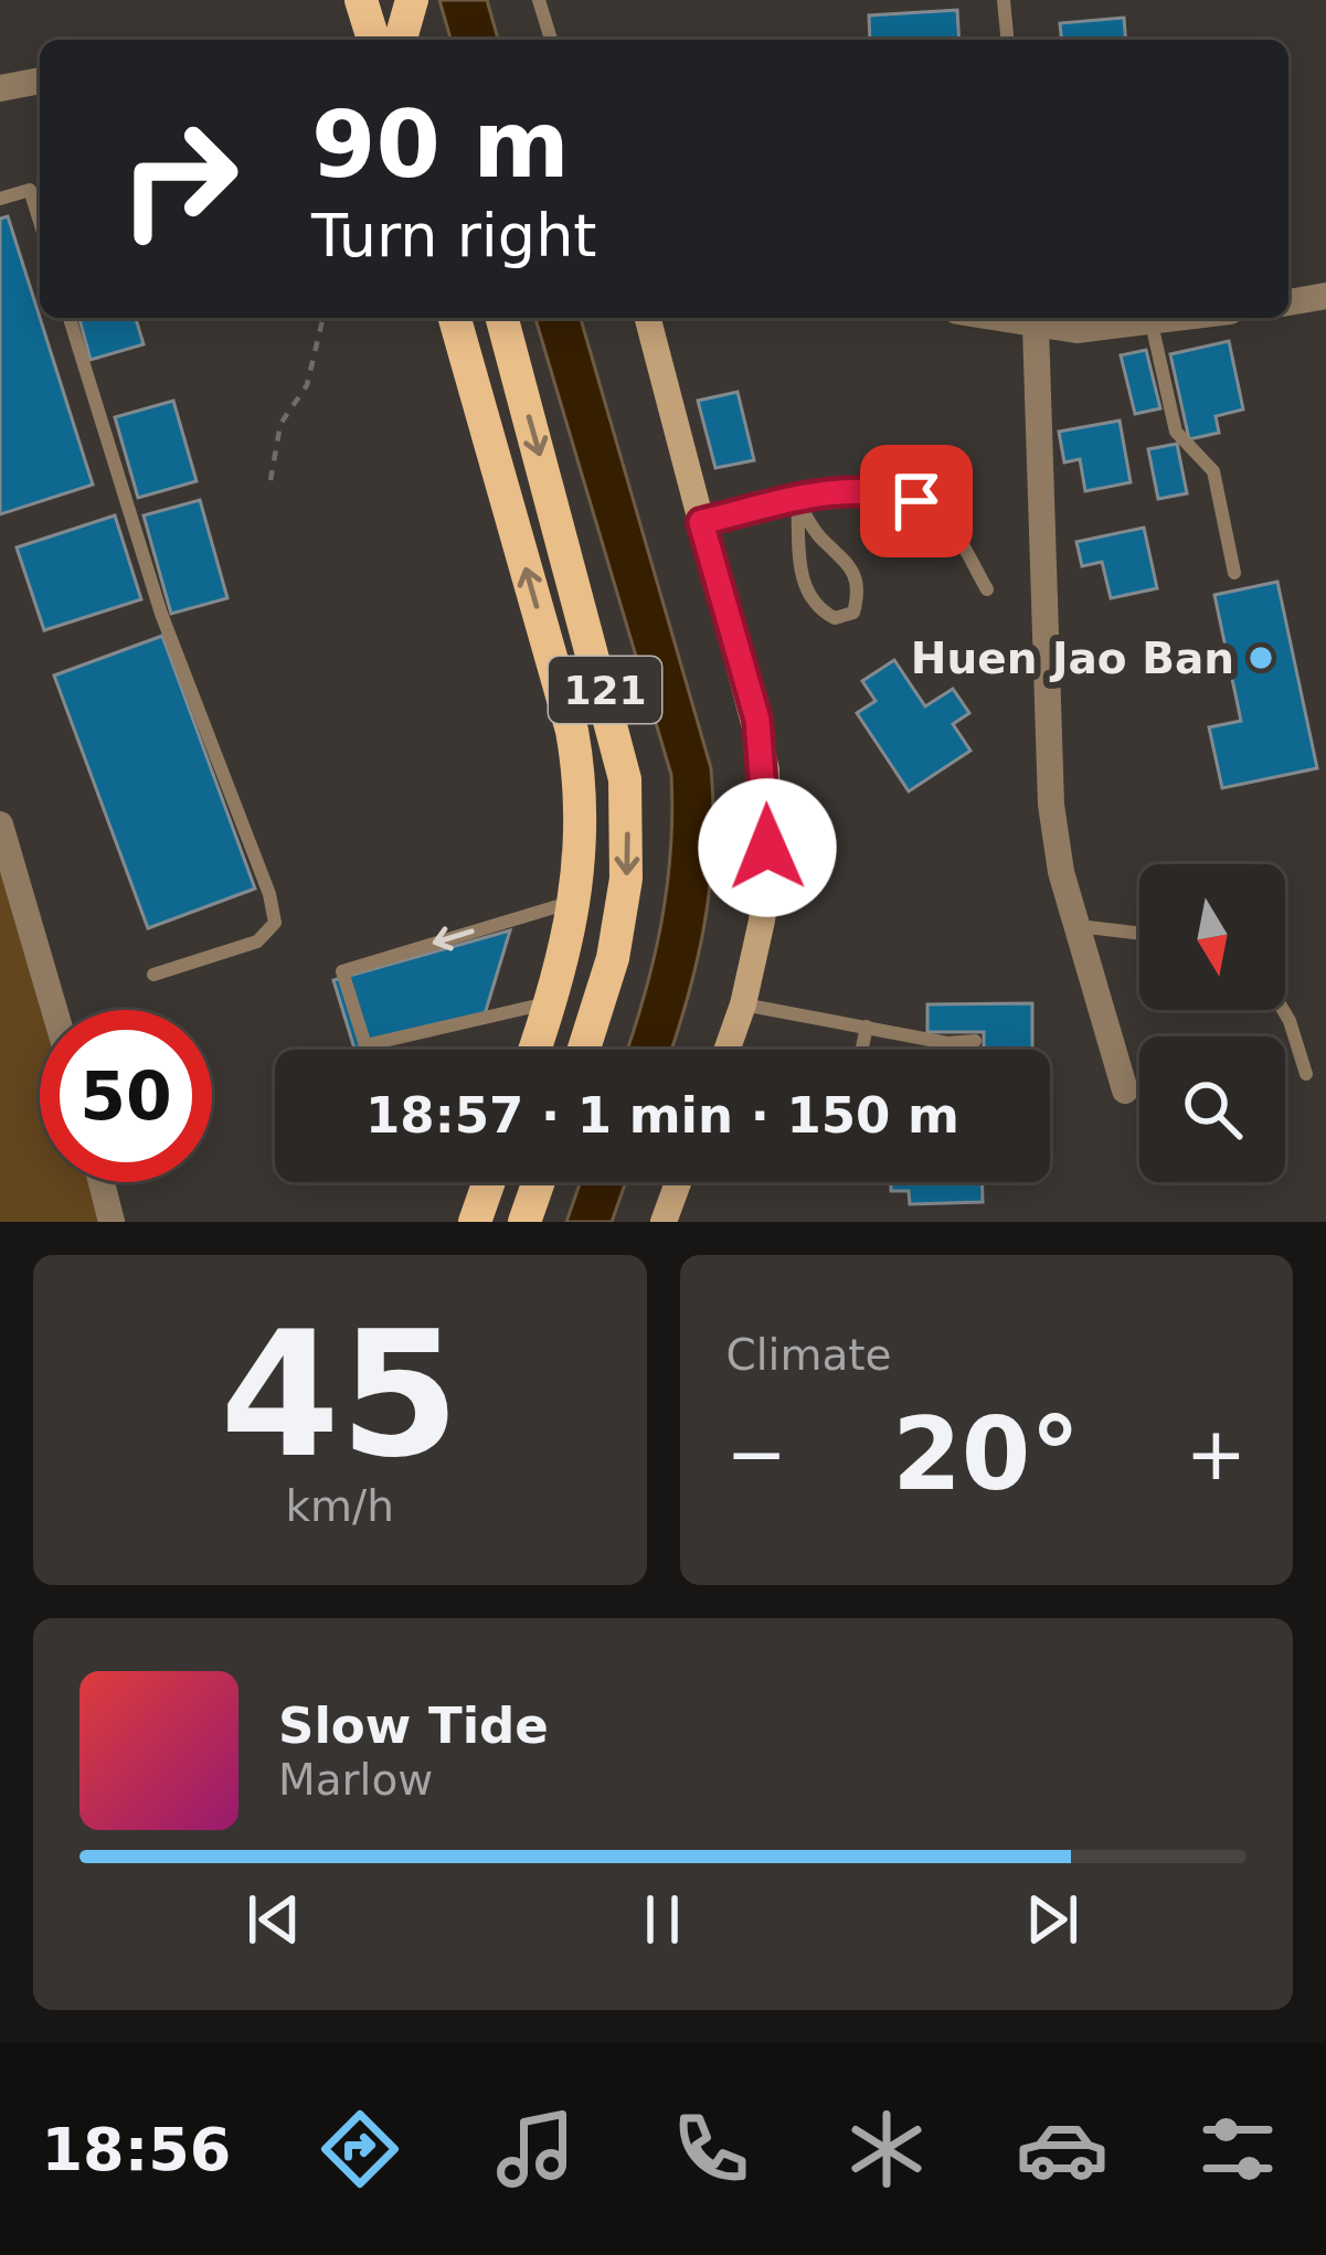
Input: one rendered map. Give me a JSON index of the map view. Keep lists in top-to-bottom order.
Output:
{
  "streets": {
    "main road": ["121"]
  },
  "places": ["Huen Jao Ban"],
  "north": "bottom",
  "page": {
    "turn": ["90 m", "Turn right"],
    "limit": "50",
    "trip": "18:57 · 1 min · 150 m",
    "tile": [
      ["45", "km/h"],
      "Climate"
    ],
    "heat": ["−", "20°", "+"],
    "song": ["Slow Tide", "Marlow"],
    "tabs": "18:56"
  }
}
